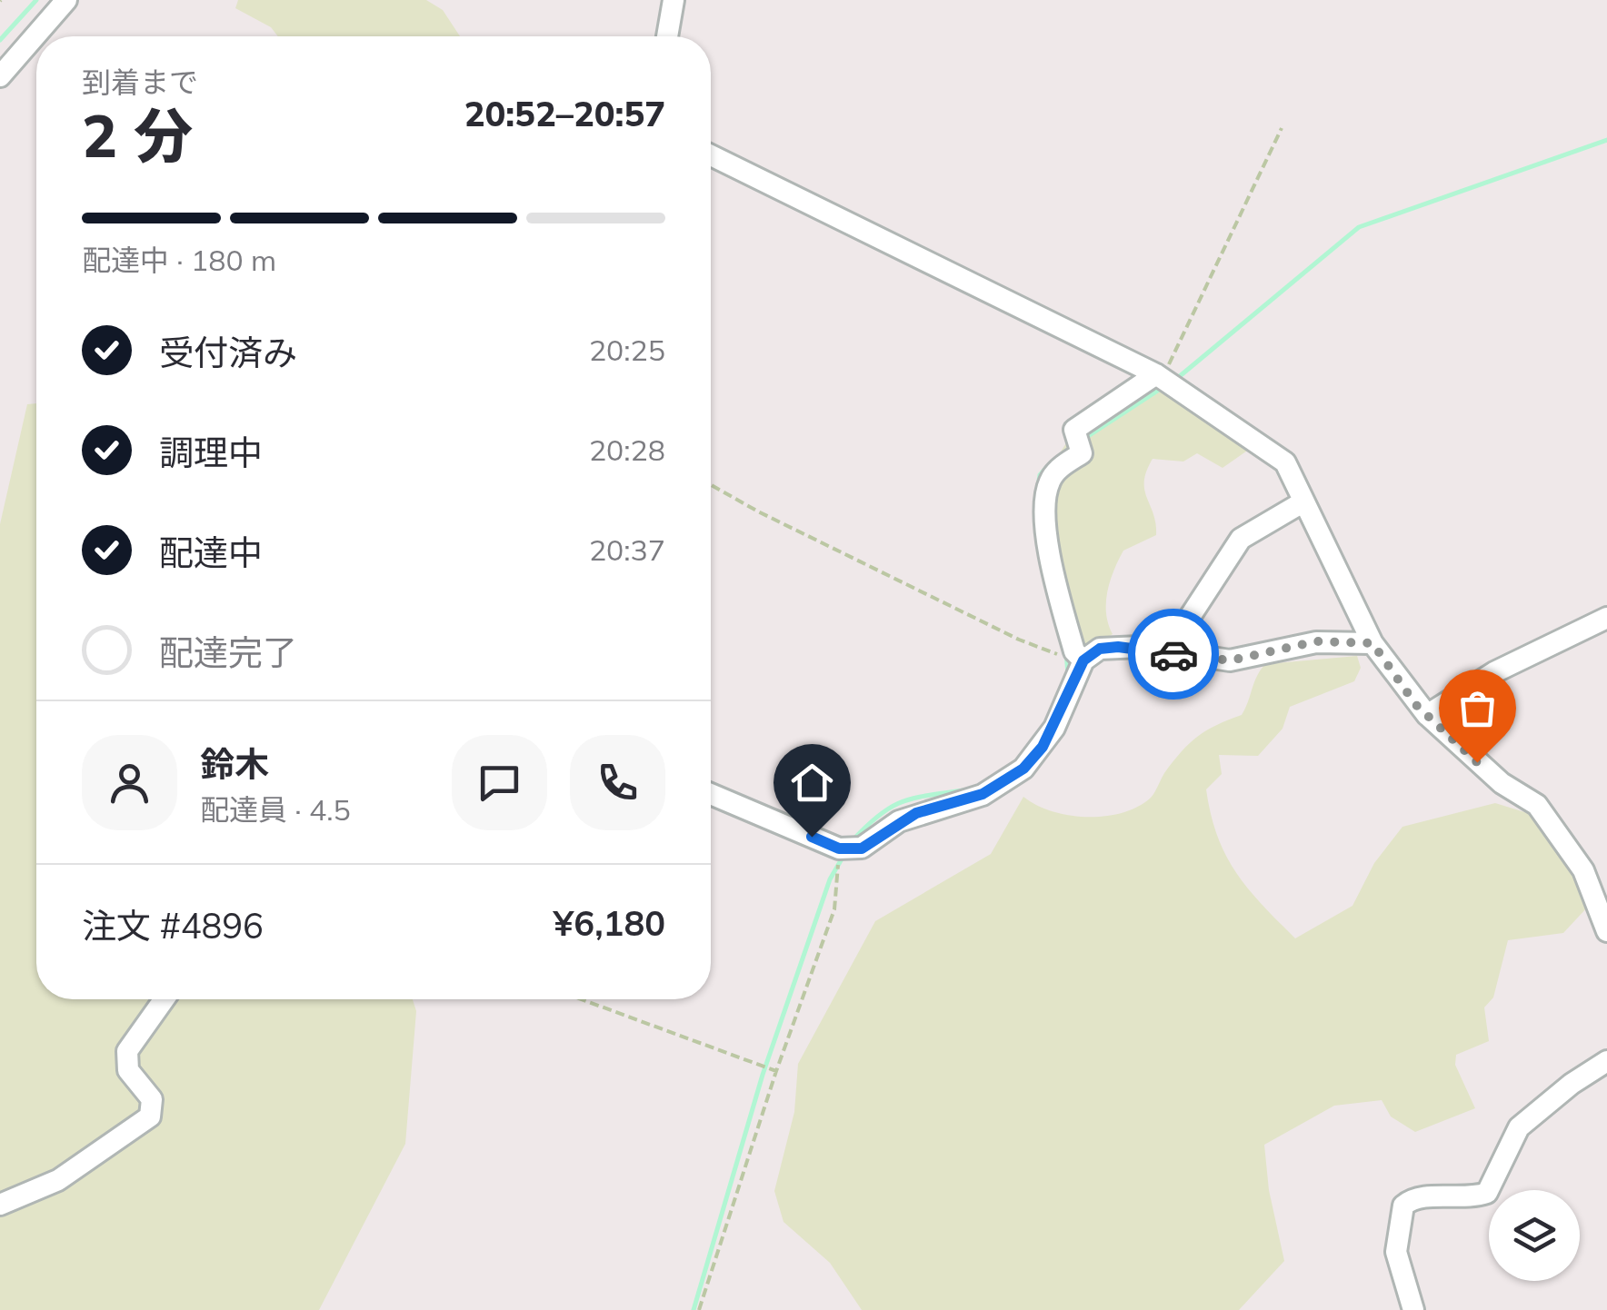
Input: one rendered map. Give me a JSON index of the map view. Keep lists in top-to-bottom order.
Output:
{
  "page": {
    "heading": ["2 分", "到着まで", "20:52–20:57"],
    "panel": [
      "鈴木",
      "配達員 · 4.5",
      "注文 #4896",
      "¥6,180"
    ],
    "bar": "配達中 · 180 m",
    "list": [
      ["受付済み", "20:25"],
      ["調理中", "20:28"],
      ["配達中", "20:37"],
      "配達完了"
    ]
  }
}
